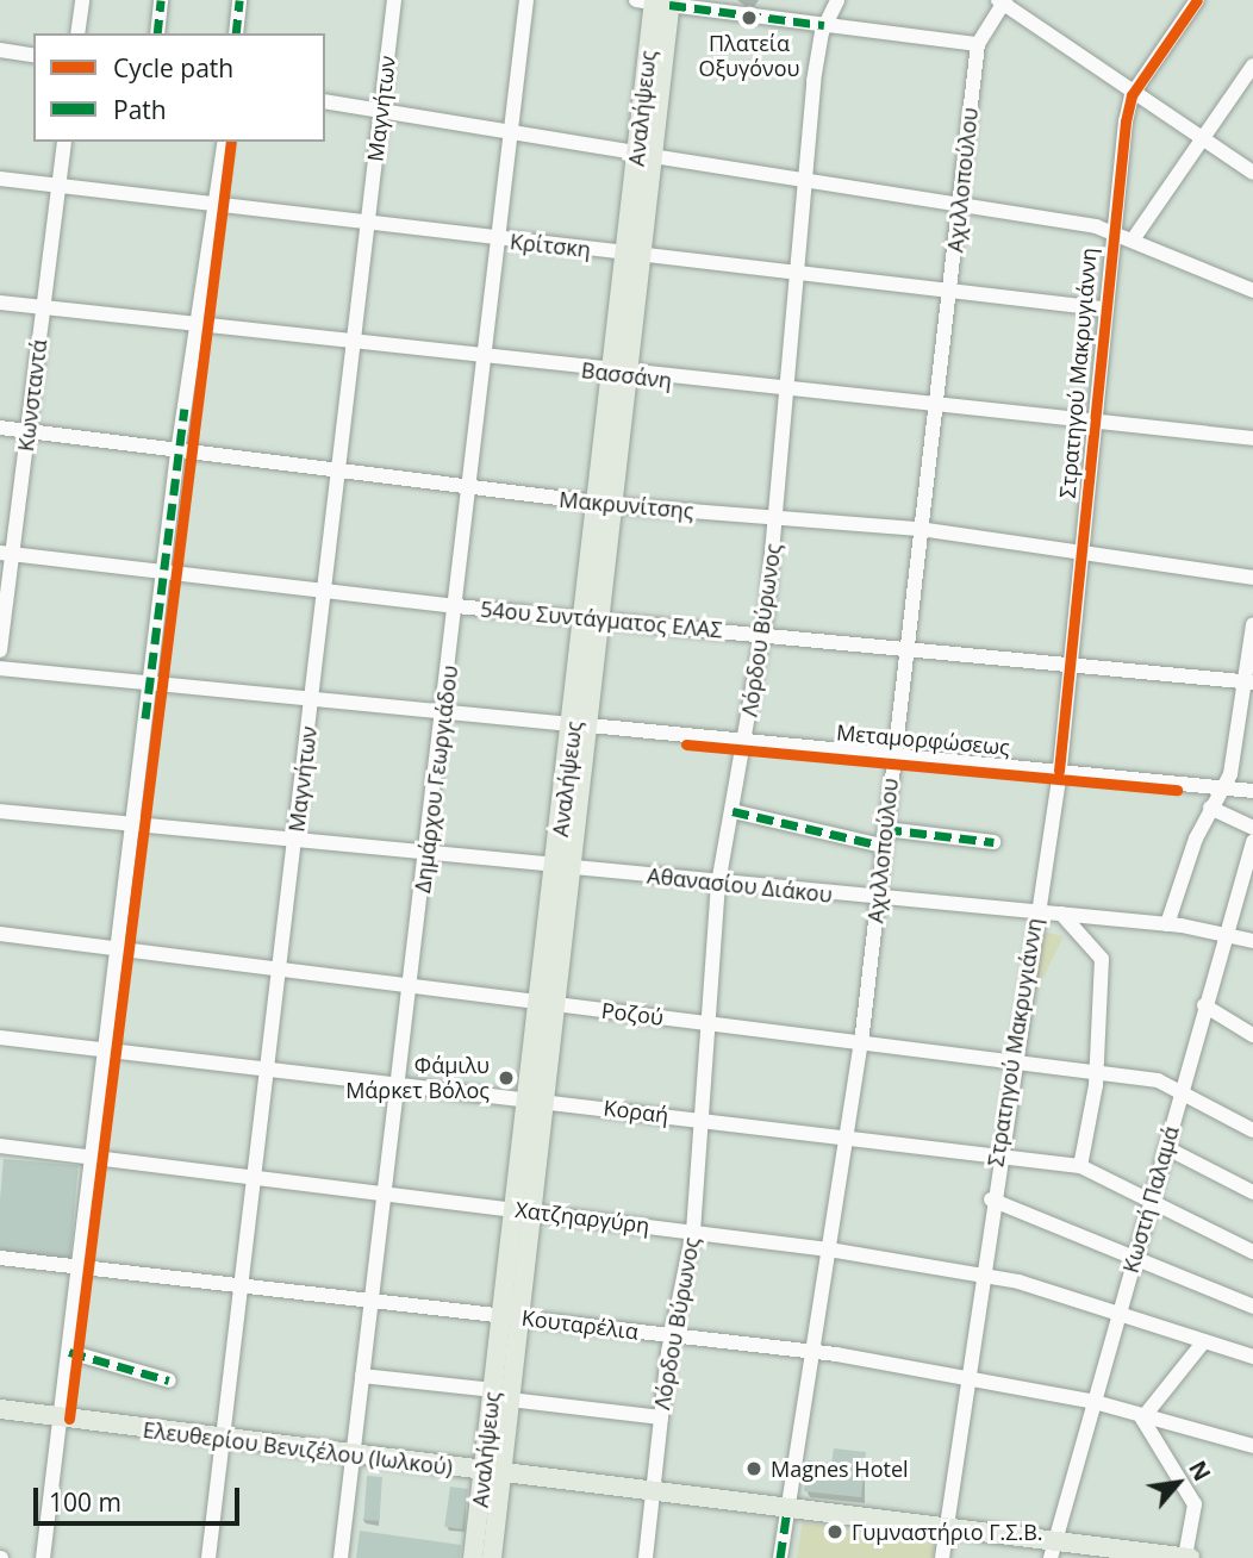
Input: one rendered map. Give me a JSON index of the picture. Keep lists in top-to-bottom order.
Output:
{
  "streets": {
    "main road": ["Αναλήψεως", "Ελευθερίου Βενιζέλου (Ιωλκού)"],
    "street": [
      "Μαγνήτων",
      "Αχιλλοπούλου",
      "Κρίτσκη",
      "Στρατηγού Μακρυγιάννη",
      "Βασσάνη",
      "Κωνσταντά",
      "Μακρυνίτσης",
      "54ου Συντάγματος ΕΛΑΣ",
      "Λόρδου Βύρωνος",
      "Μεταμορφώσεως",
      "Δημάρχου Γεωργιάδου",
      "Αθανασίου Διάκου",
      "Ροζού",
      "Κοραή",
      "Κωστή Παλαμά",
      "Χατζηαργύρη",
      "Κουταρέλια"
    ]
  },
  "crossings": [
    ["Μαγνήτων", "Κρίτσκη"],
    ["Μαγνήτων", "Βασσάνη"],
    ["Μαγνήτων", "Μακρυνίτσης"],
    ["Μαγνήτων", "54ου Συντάγματος ΕΛΑΣ"],
    ["Μαγνήτων", "Μεταμορφώσεως"],
    ["Μαγνήτων", "Αθανασίου Διάκου"],
    ["Μαγνήτων", "Ροζού"],
    ["Μαγνήτων", "Κοραή"],
    ["Μαγνήτων", "Χατζηαργύρη"],
    ["Μαγνήτων", "Κουταρέλια"],
    ["Μαγνήτων", "Ελευθερίου Βενιζέλου (Ιωλκού)"],
    ["Αναλήψεως", "Κρίτσκη"],
    ["Αναλήψεως", "Βασσάνη"],
    ["Αναλήψεως", "Μακρυνίτσης"],
    ["Αναλήψεως", "54ου Συντάγματος ΕΛΑΣ"],
    ["Αναλήψεως", "Μεταμορφώσεως"],
    ["Αναλήψεως", "Αθανασίου Διάκου"],
    ["Αναλήψεως", "Ροζού"],
    ["Αναλήψεως", "Κοραή"],
    ["Αναλήψεως", "Χατζηαργύρη"],
    ["Αναλήψεως", "Κουταρέλια"],
    ["Αναλήψεως", "Ελευθερίου Βενιζέλου (Ιωλκού)"],
    ["Αχιλλοπούλου", "Κρίτσκη"],
    ["Αχιλλοπούλου", "Βασσάνη"],
    ["Αχιλλοπούλου", "Μακρυνίτσης"],
    ["Αχιλλοπούλου", "54ου Συντάγματος ΕΛΑΣ"],
    ["Αχιλλοπούλου", "Μεταμορφώσεως"],
    ["Αχιλλοπούλου", "Αθανασίου Διάκου"],
    ["Αχιλλοπούλου", "Ροζού"],
    ["Αχιλλοπούλου", "Κοραή"],
    ["Αχιλλοπούλου", "Χατζηαργύρη"],
    ["Αχιλλοπούλου", "Κουταρέλια"],
    ["Αχιλλοπούλου", "Ελευθερίου Βενιζέλου (Ιωλκού)"],
    ["Κρίτσκη", "Στρατηγού Μακρυγιάννη"],
    ["Κρίτσκη", "Κωνσταντά"],
    ["Κρίτσκη", "Λόρδου Βύρωνος"],
    ["Κρίτσκη", "Δημάρχου Γεωργιάδου"],
    ["Στρατηγού Μακρυγιάννη", "Βασσάνη"],
    ["Στρατηγού Μακρυγιάννη", "Μακρυνίτσης"],
    ["Στρατηγού Μακρυγιάννη", "54ου Συντάγματος ΕΛΑΣ"],
    ["Στρατηγού Μακρυγιάννη", "Μεταμορφώσεως"],
    ["Στρατηγού Μακρυγιάννη", "Αθανασίου Διάκου"],
    ["Στρατηγού Μακρυγιάννη", "Ροζού"],
    ["Στρατηγού Μακρυγιάννη", "Κοραή"],
    ["Στρατηγού Μακρυγιάννη", "Χατζηαργύρη"],
    ["Στρατηγού Μακρυγιάννη", "Κουταρέλια"],
    ["Στρατηγού Μακρυγιάννη", "Ελευθερίου Βενιζέλου (Ιωλκού)"],
    ["Βασσάνη", "Κωνσταντά"],
    ["Βασσάνη", "Λόρδου Βύρωνος"],
    ["Βασσάνη", "Δημάρχου Γεωργιάδου"],
    ["Κωνσταντά", "Μακρυνίτσης"],
    ["Κωνσταντά", "54ου Συντάγματος ΕΛΑΣ"],
    ["Μακρυνίτσης", "Λόρδου Βύρωνος"],
    ["Μακρυνίτσης", "Δημάρχου Γεωργιάδου"],
    ["54ου Συντάγματος ΕΛΑΣ", "Λόρδου Βύρωνος"],
    ["54ου Συντάγματος ΕΛΑΣ", "Δημάρχου Γεωργιάδου"],
    ["Λόρδου Βύρωνος", "Μεταμορφώσεως"],
    ["Λόρδου Βύρωνος", "Αθανασίου Διάκου"],
    ["Λόρδου Βύρωνος", "Ροζού"],
    ["Λόρδου Βύρωνος", "Κοραή"],
    ["Λόρδου Βύρωνος", "Χατζηαργύρη"],
    ["Λόρδου Βύρωνος", "Κουταρέλια"],
    ["Λόρδου Βύρωνος", "Ελευθερίου Βενιζέλου (Ιωλκού)"],
    ["Μεταμορφώσεως", "Δημάρχου Γεωργιάδου"],
    ["Δημάρχου Γεωργιάδου", "Αθανασίου Διάκου"],
    ["Δημάρχου Γεωργιάδου", "Ροζού"],
    ["Δημάρχου Γεωργιάδου", "Κοραή"],
    ["Δημάρχου Γεωργιάδου", "Χατζηαργύρη"],
    ["Δημάρχου Γεωργιάδου", "Κουταρέλια"],
    ["Δημάρχου Γεωργιάδου", "Ελευθερίου Βενιζέλου (Ιωλκού)"],
    ["Αθανασίου Διάκου", "Κωστή Παλαμά"],
    ["Ροζού", "Κωστή Παλαμά"],
    ["Κοραή", "Κωστή Παλαμά"],
    ["Κωστή Παλαμά", "Χατζηαργύρη"],
    ["Κωστή Παλαμά", "Κουταρέλια"],
    ["Κωστή Παλαμά", "Ελευθερίου Βενιζέλου (Ιωλκού)"]
  ],
  "places": [
    "Πλατεία Οξυγόνου",
    "Φάμιλυ Μάρκετ Βόλος",
    "Magnes Hotel",
    "Γυμναστήριο Γ.Σ.Β."
  ],
  "legend": ["Cycle path", "Path"],
  "scale_bar": "100 m",
  "north": "top right"
}
